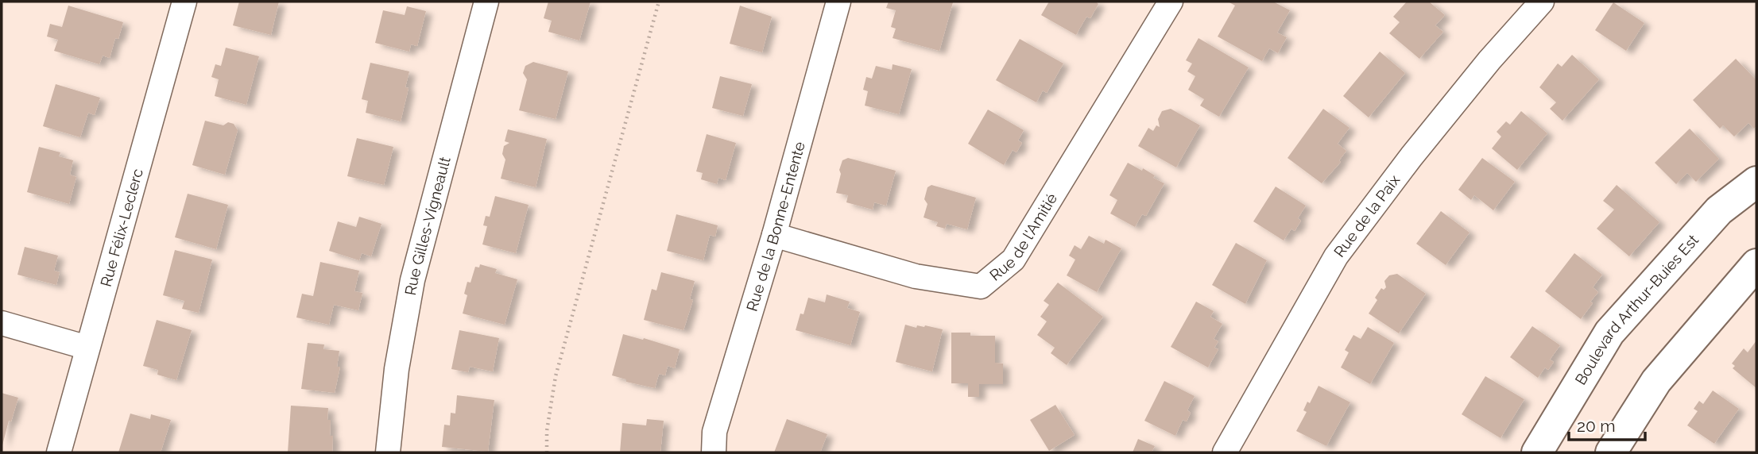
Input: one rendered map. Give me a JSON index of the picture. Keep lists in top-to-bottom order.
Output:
{
  "streets": {
    "street": [
      "Rue de la Paix",
      "Rue Gilles-Vigneault",
      "Rue Félix-Leclerc",
      "Rue de la Bonne-Entente",
      "Rue de l'Amitié",
      "Boulevard Arthur-Buies Est"
    ]
  },
  "crossings": [
    ["Rue de la Bonne-Entente", "Rue de l'Amitié"]
  ],
  "scale_bar": "20 m"
}
